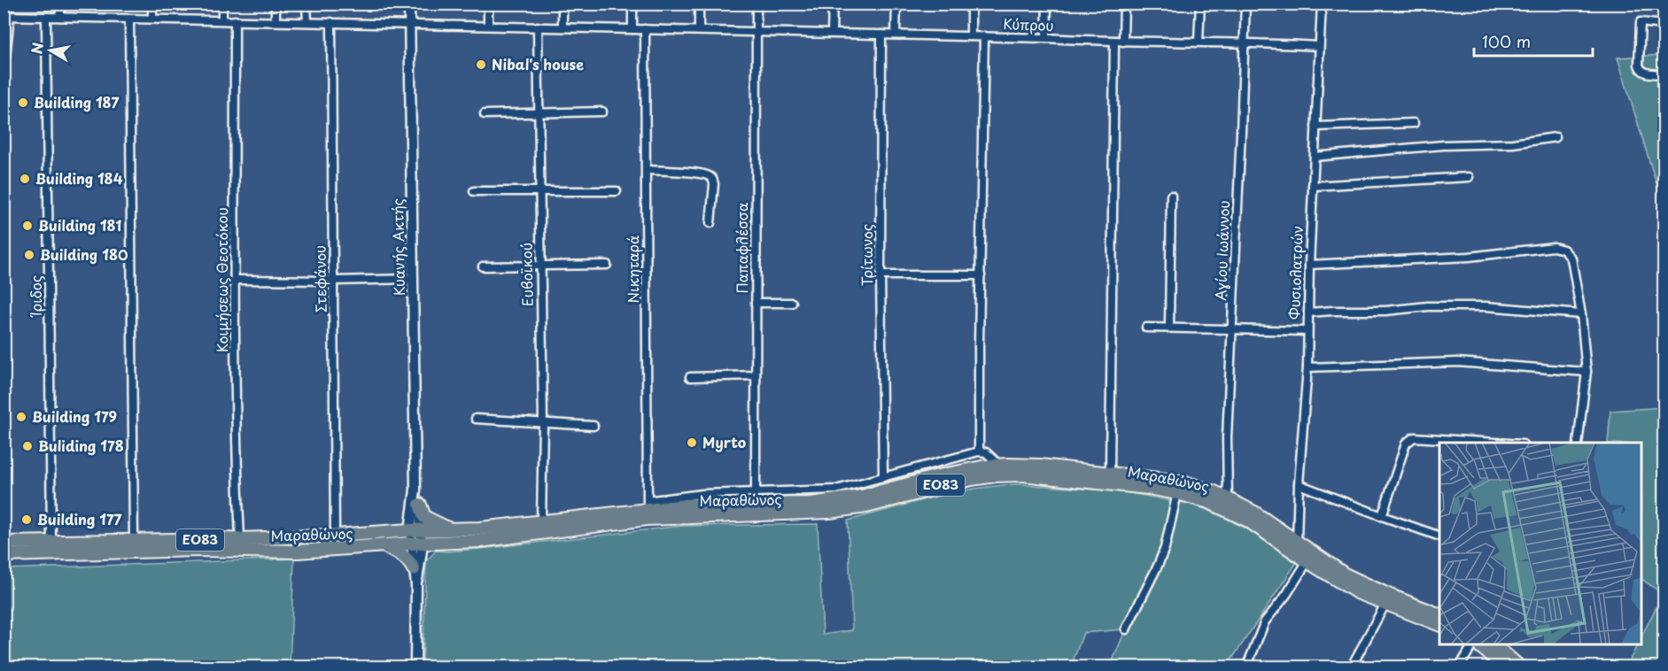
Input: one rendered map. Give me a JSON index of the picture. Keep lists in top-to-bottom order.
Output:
{
  "streets": {
    "main road": ["Μαραθώνος", "ΕΟ83"],
    "street": [
      "Κύπρου",
      "Κυανής Ακτής",
      "Παπαφλέσσα",
      "Αγίου Ιωάννου",
      "Τρίτωνος",
      "Νικηταρά",
      "Φυσιολατρών",
      "Ευβοϊκού",
      "Στεφάνου",
      "Κοιμήσεως Θεοτόκου",
      "Ίριδος"
    ]
  },
  "crossings": [
    ["Κύπρου", "Κυανής Ακτής"],
    ["Κύπρου", "Παπαφλέσσα"],
    ["Κύπρου", "Αγίου Ιωάννου"],
    ["Κύπρου", "Τρίτωνος"],
    ["Κύπρου", "Νικηταρά"],
    ["Κύπρου", "Φυσιολατρών"],
    ["Κύπρου", "Ευβοϊκού"],
    ["Κύπρου", "Στεφάνου"],
    ["Κύπρου", "Κοιμήσεως Θεοτόκου"],
    ["Κύπρου", "Ίριδος"],
    ["Κυανής Ακτής", "Μαραθώνος"],
    ["Αγίου Ιωάννου", "Μαραθώνος"],
    ["Νικηταρά", "Μαραθώνος"],
    ["Φυσιολατρών", "Μαραθώνος"],
    ["Ευβοϊκού", "Μαραθώνος"],
    ["Στεφάνου", "Μαραθώνος"],
    ["Κοιμήσεως Θεοτόκου", "Μαραθώνος"],
    ["Ίριδος", "Μαραθώνος"]
  ],
  "places": [
    "Nibal's house",
    "Building 187",
    "Building 184",
    "Building 181",
    "Building 180",
    "Building 179",
    "Myrto",
    "Buliding 178",
    "Building 177"
  ],
  "scale_bar": "100 m",
  "north": "left"
}
